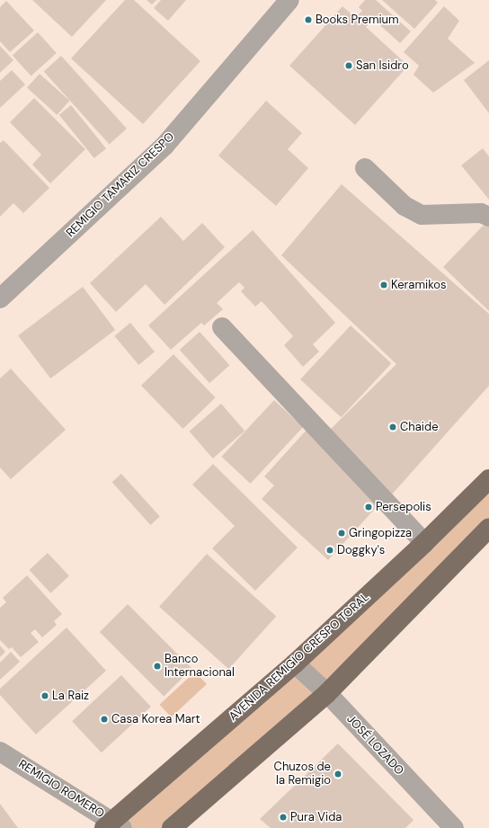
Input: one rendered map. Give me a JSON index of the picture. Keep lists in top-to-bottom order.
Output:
{
  "streets": {
    "main road": ["AVENIDA REMIGIO CRESPO TORAL"],
    "street": ["REMIGIO TAMARIZ CRESPO", "JOSÉ LOZADO", "REMIGIO ROMERO"]
  },
  "crossings": [
    ["AVENIDA REMIGIO CRESPO TORAL", "JOSÉ LOZADO"],
    ["AVENIDA REMIGIO CRESPO TORAL", "REMIGIO ROMERO"]
  ],
  "places": [
    "Books Premium",
    "San Isidro",
    "Keramikos",
    "Chaide",
    "Persepolis",
    "Gringopizza",
    "Doggky's",
    "Banco Internacional",
    "La Raiz",
    "Casa Korea Mart",
    "Chuzos de la Remigio",
    "Pura Vida"
  ]
}
